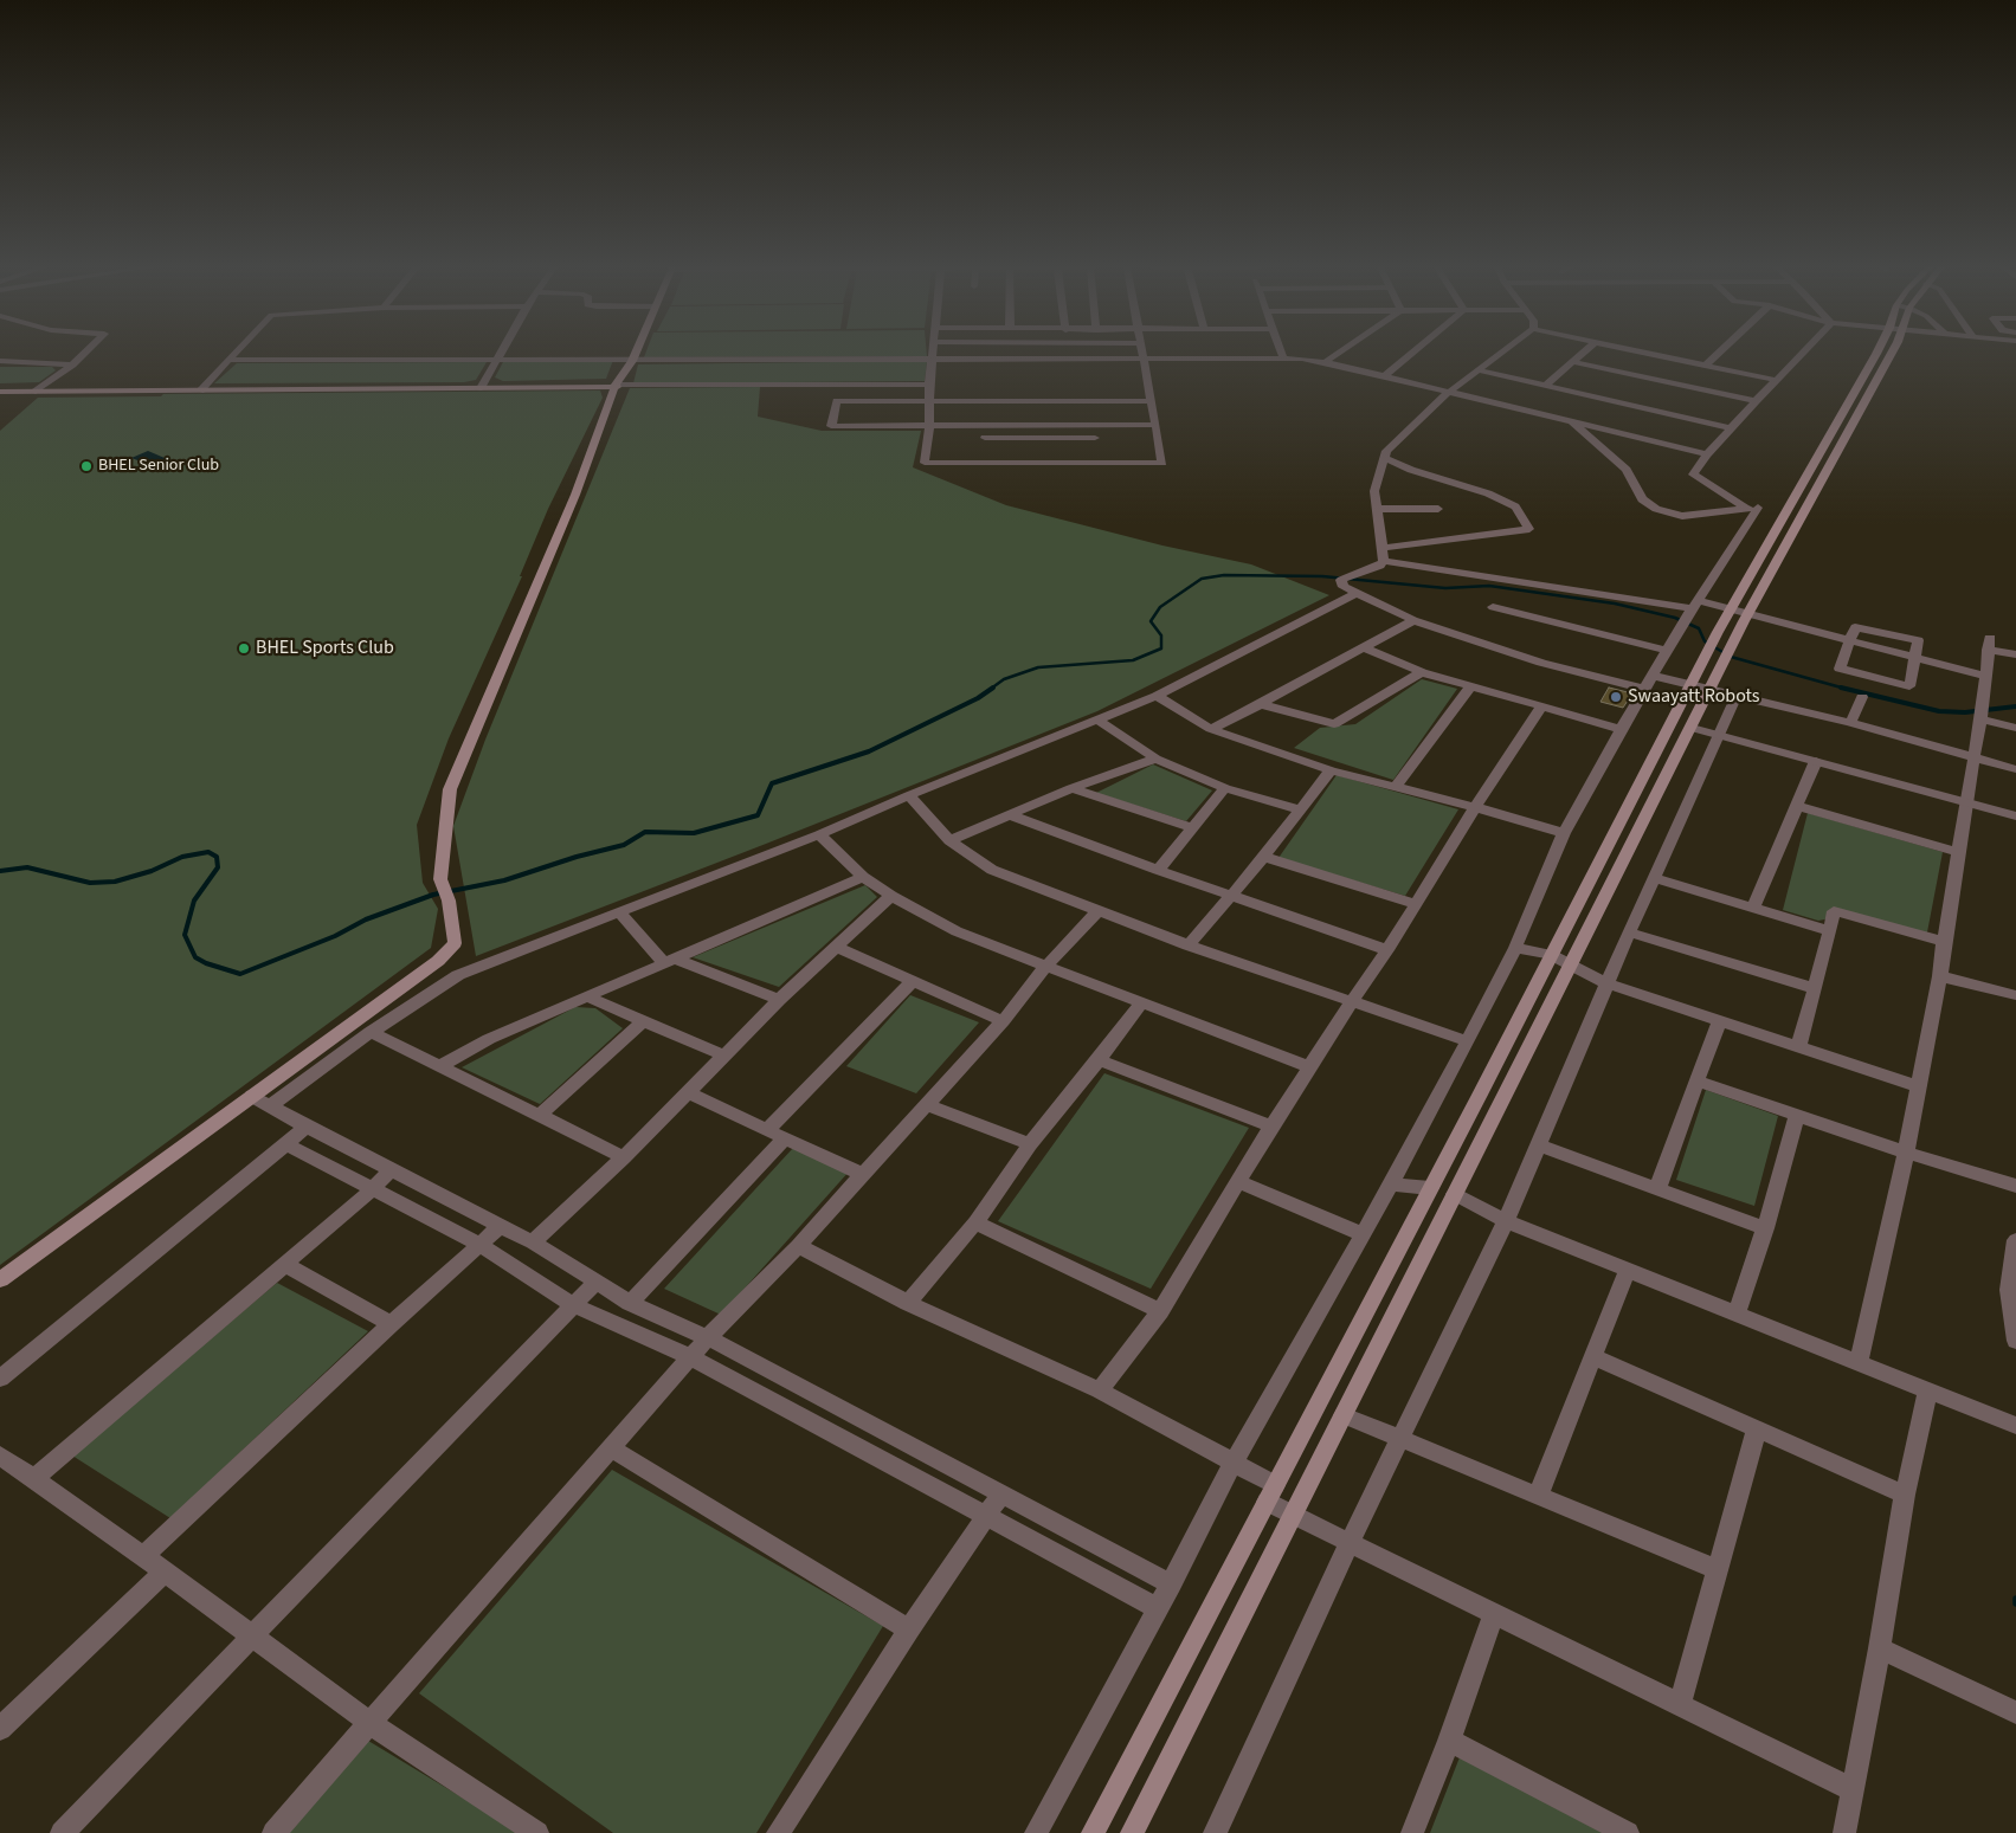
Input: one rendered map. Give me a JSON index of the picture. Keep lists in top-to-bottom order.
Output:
{
  "places": ["BHEL Senior Club", "BHEL Sports Club", "Swaayatt Robots"]
}
